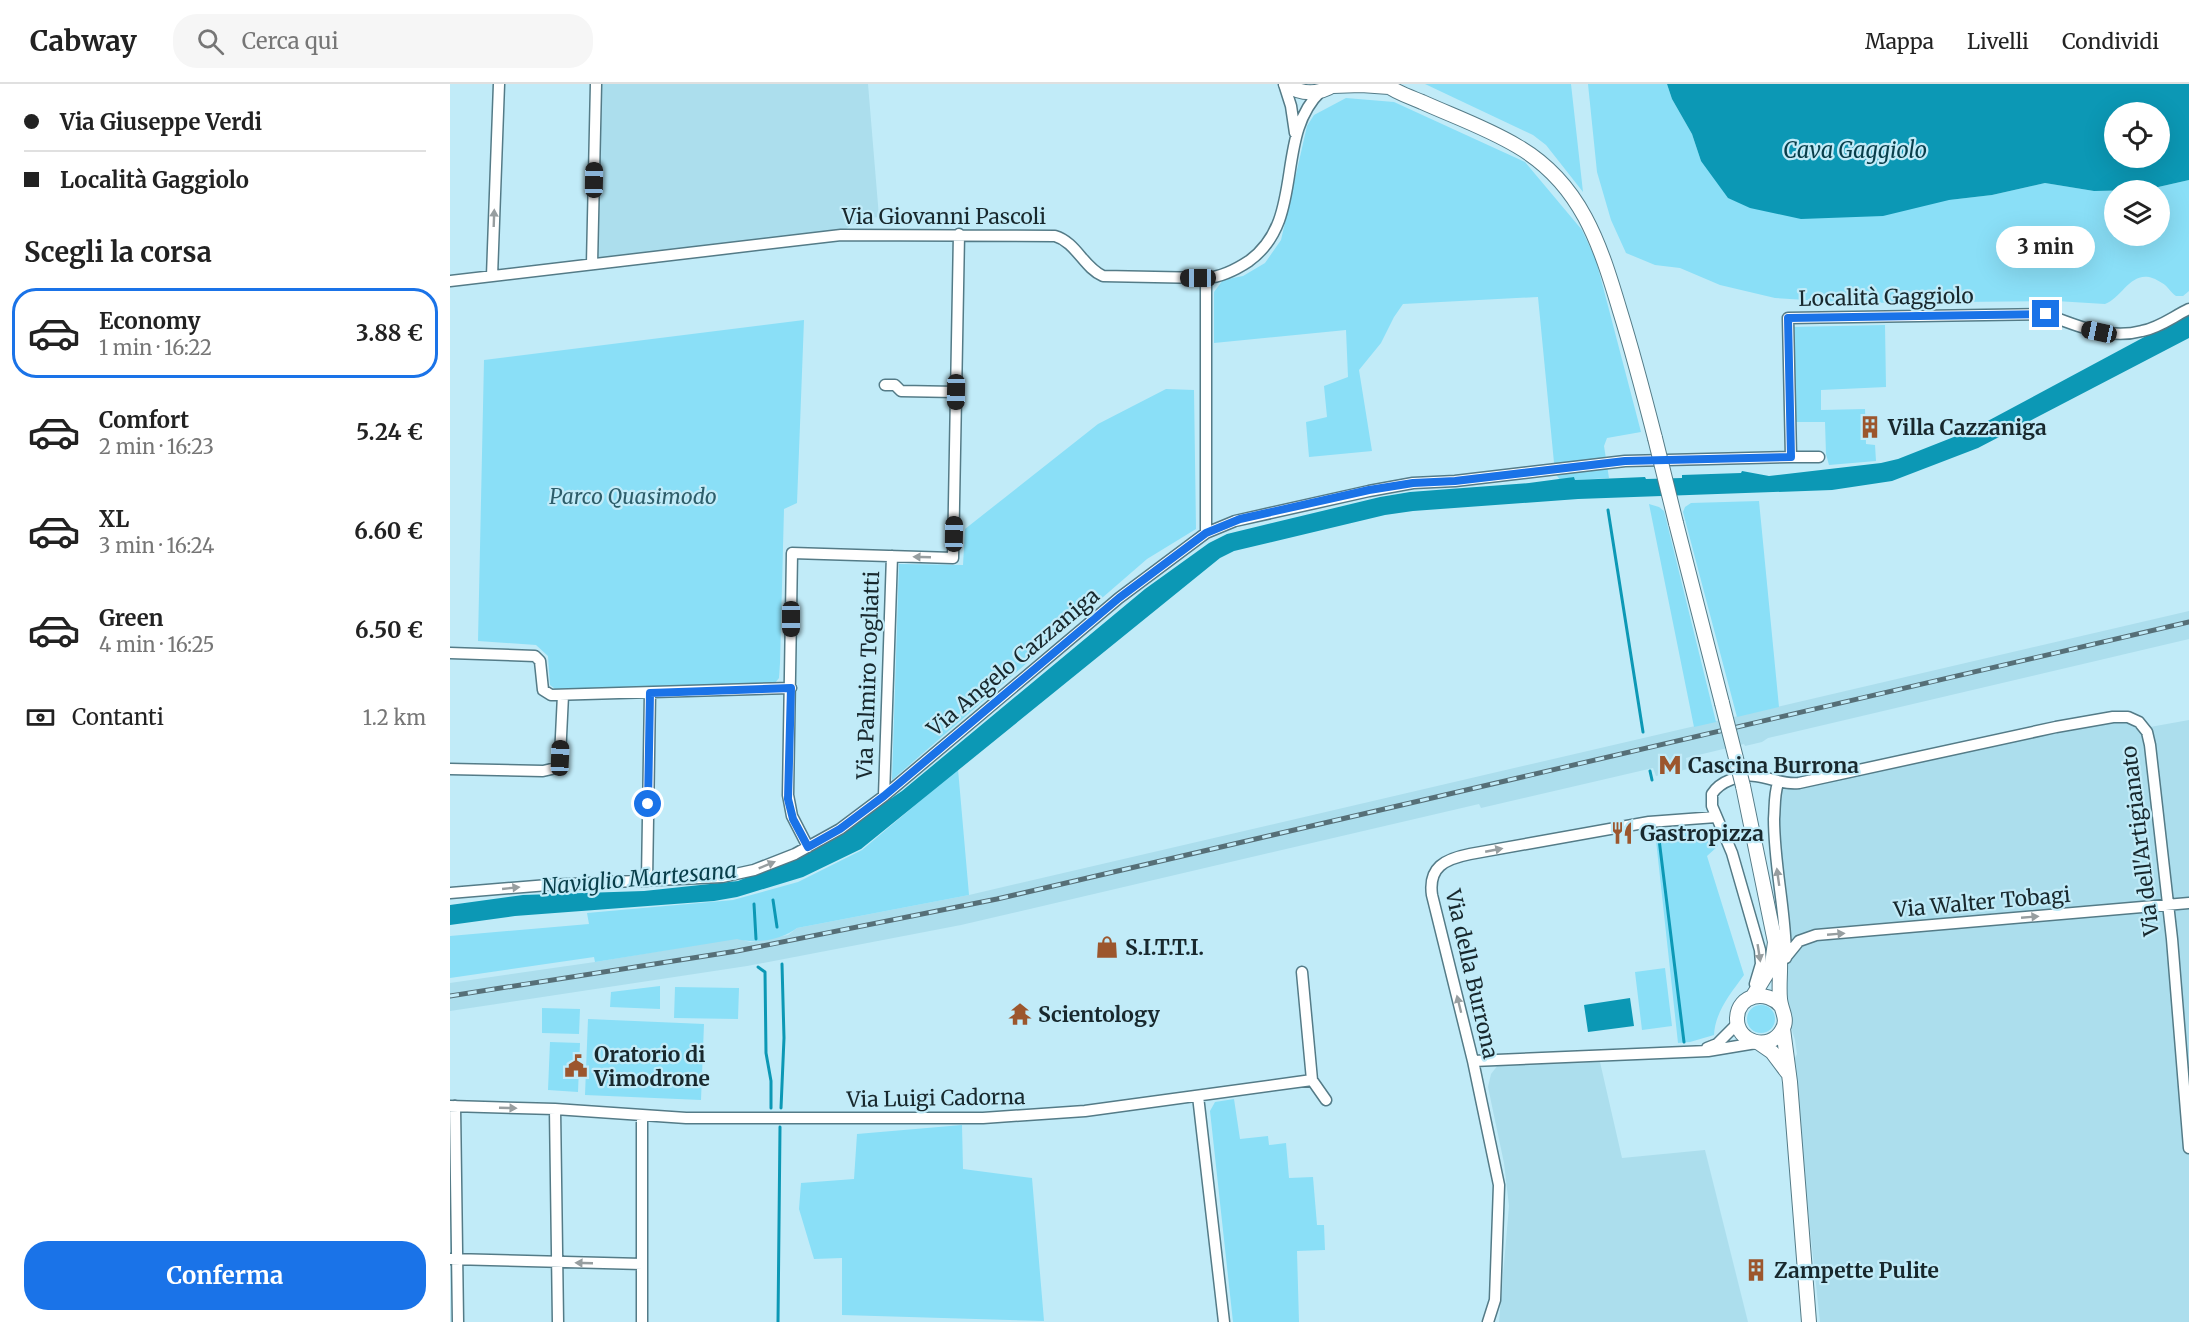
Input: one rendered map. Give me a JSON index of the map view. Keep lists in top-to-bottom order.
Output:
{
  "streets": {
    "street": [
      "Via Giovanni Pascoli",
      "Località Gaggiolo",
      "Via Angelo Cazzaniga",
      "Via Palmiro Togliatti",
      "Via dell'Artigianato",
      "Via Walter Tobagi",
      "Via della Burrona",
      "Via Luigi Cadorna"
    ]
  },
  "crossings": [
    ["Località Gaggiolo", "Via Angelo Cazzaniga"],
    ["Via Angelo Cazzaniga", "Via Palmiro Togliatti"],
    ["Via dell'Artigianato", "Via Walter Tobagi"],
    ["Via dell'Artigianato", "Via della Burrona"]
  ],
  "one_way": ["Via Walter Tobagi"],
  "water": ["Cava Gaggiolo", "Naviglio Martesana"],
  "parks": ["Parco Quasimodo"],
  "places": {
    "building": ["Villa Cazzaniga", "Zampette Pulite"],
    "metro station": ["Cascina Burrona"],
    "restaurant": ["Gastropizza"],
    "shop": ["S.I.T.T.I."],
    "temple": ["Scientology"],
    "public building": ["Oratorio di Vimodrone"]
  },
  "page": {
    "header": "Cabway",
    "search": "Cerca qui",
    "nav": ["Mappa", "Livelli", "Condividi"],
    "banner": ["Via Giuseppe Verdi", "Località Gaggiolo"],
    "heading": "Scegli la corsa",
    "bubble": "3 min",
    "list": [
      {
        "name": "Economy",
        "note": "1 min · 16:22",
        "value": "3.88 €"
      },
      {
        "name": "Comfort",
        "note": "2 min · 16:23",
        "value": "5.24 €"
      },
      {
        "name": "XL",
        "note": "3 min · 16:24",
        "value": "6.60 €"
      },
      {
        "name": "Green",
        "note": "4 min · 16:25",
        "value": "6.50 €"
      }
    ],
    "pay": ["Contanti", "1.2 km"],
    "buttons": "Conferma"
  }
}
